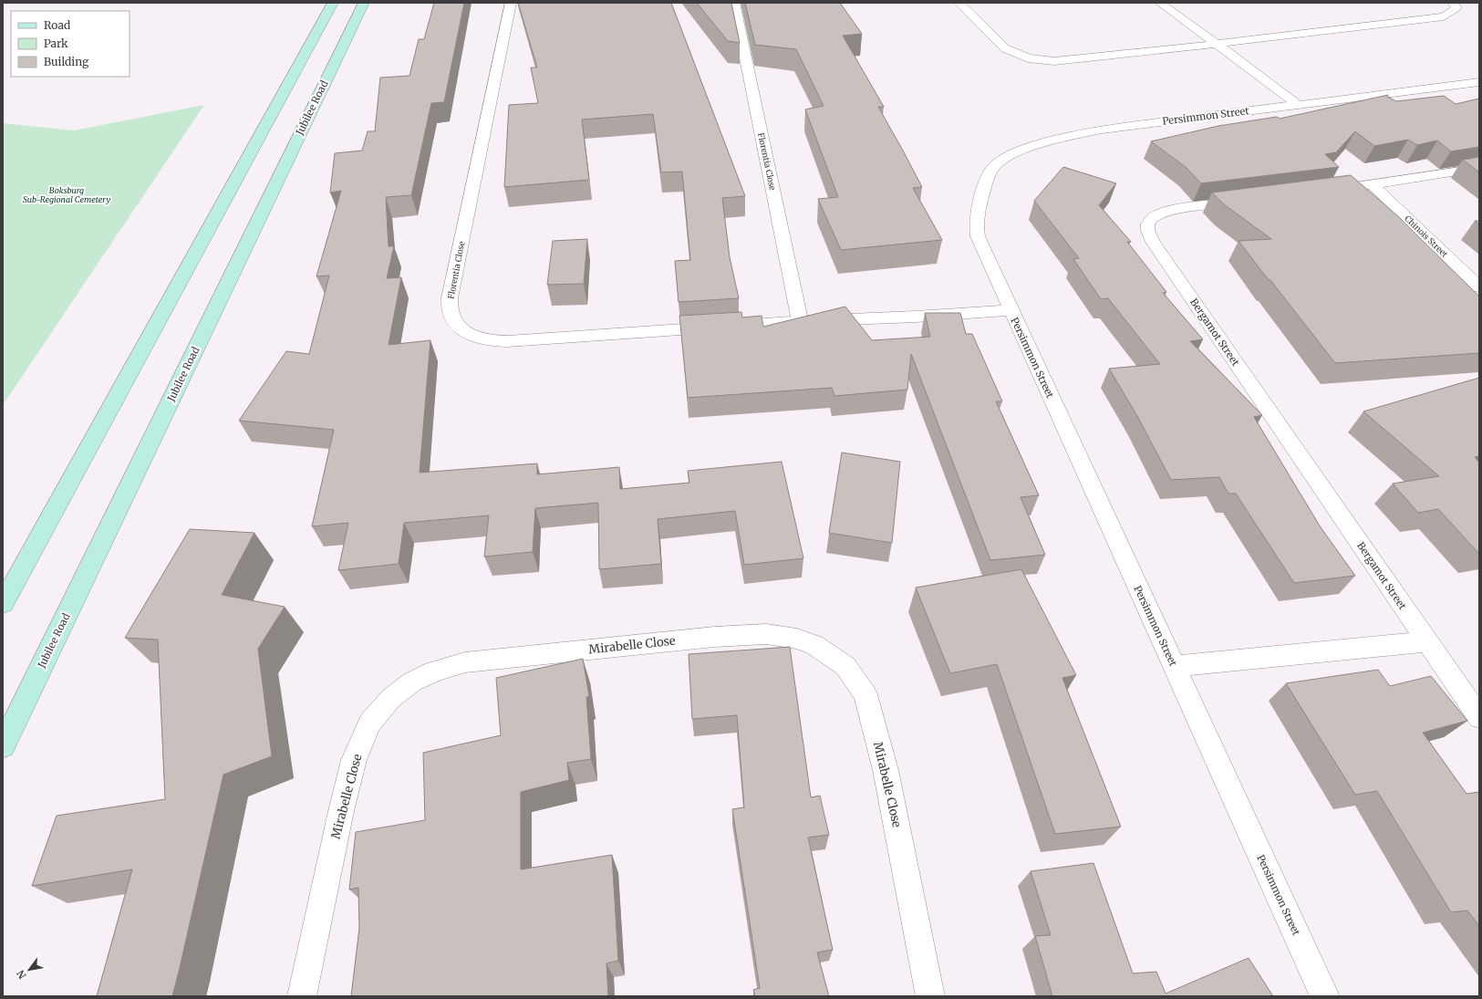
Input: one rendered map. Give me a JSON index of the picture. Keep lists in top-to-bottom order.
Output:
{
  "streets": {
    "main road": ["Jubilee Road"],
    "street": [
      "Persimmon Street",
      "Florentia Close",
      "Chinois Street",
      "Bergamot Street",
      "Mirabelle Close"
    ]
  },
  "crossings": [
    ["Persimmon Street", "Florentia Close"]
  ],
  "parks": ["Boksburg Sub-Regional Cemetery"],
  "legend": ["Road", "Park", "Building"],
  "north": "bottom left"
}
